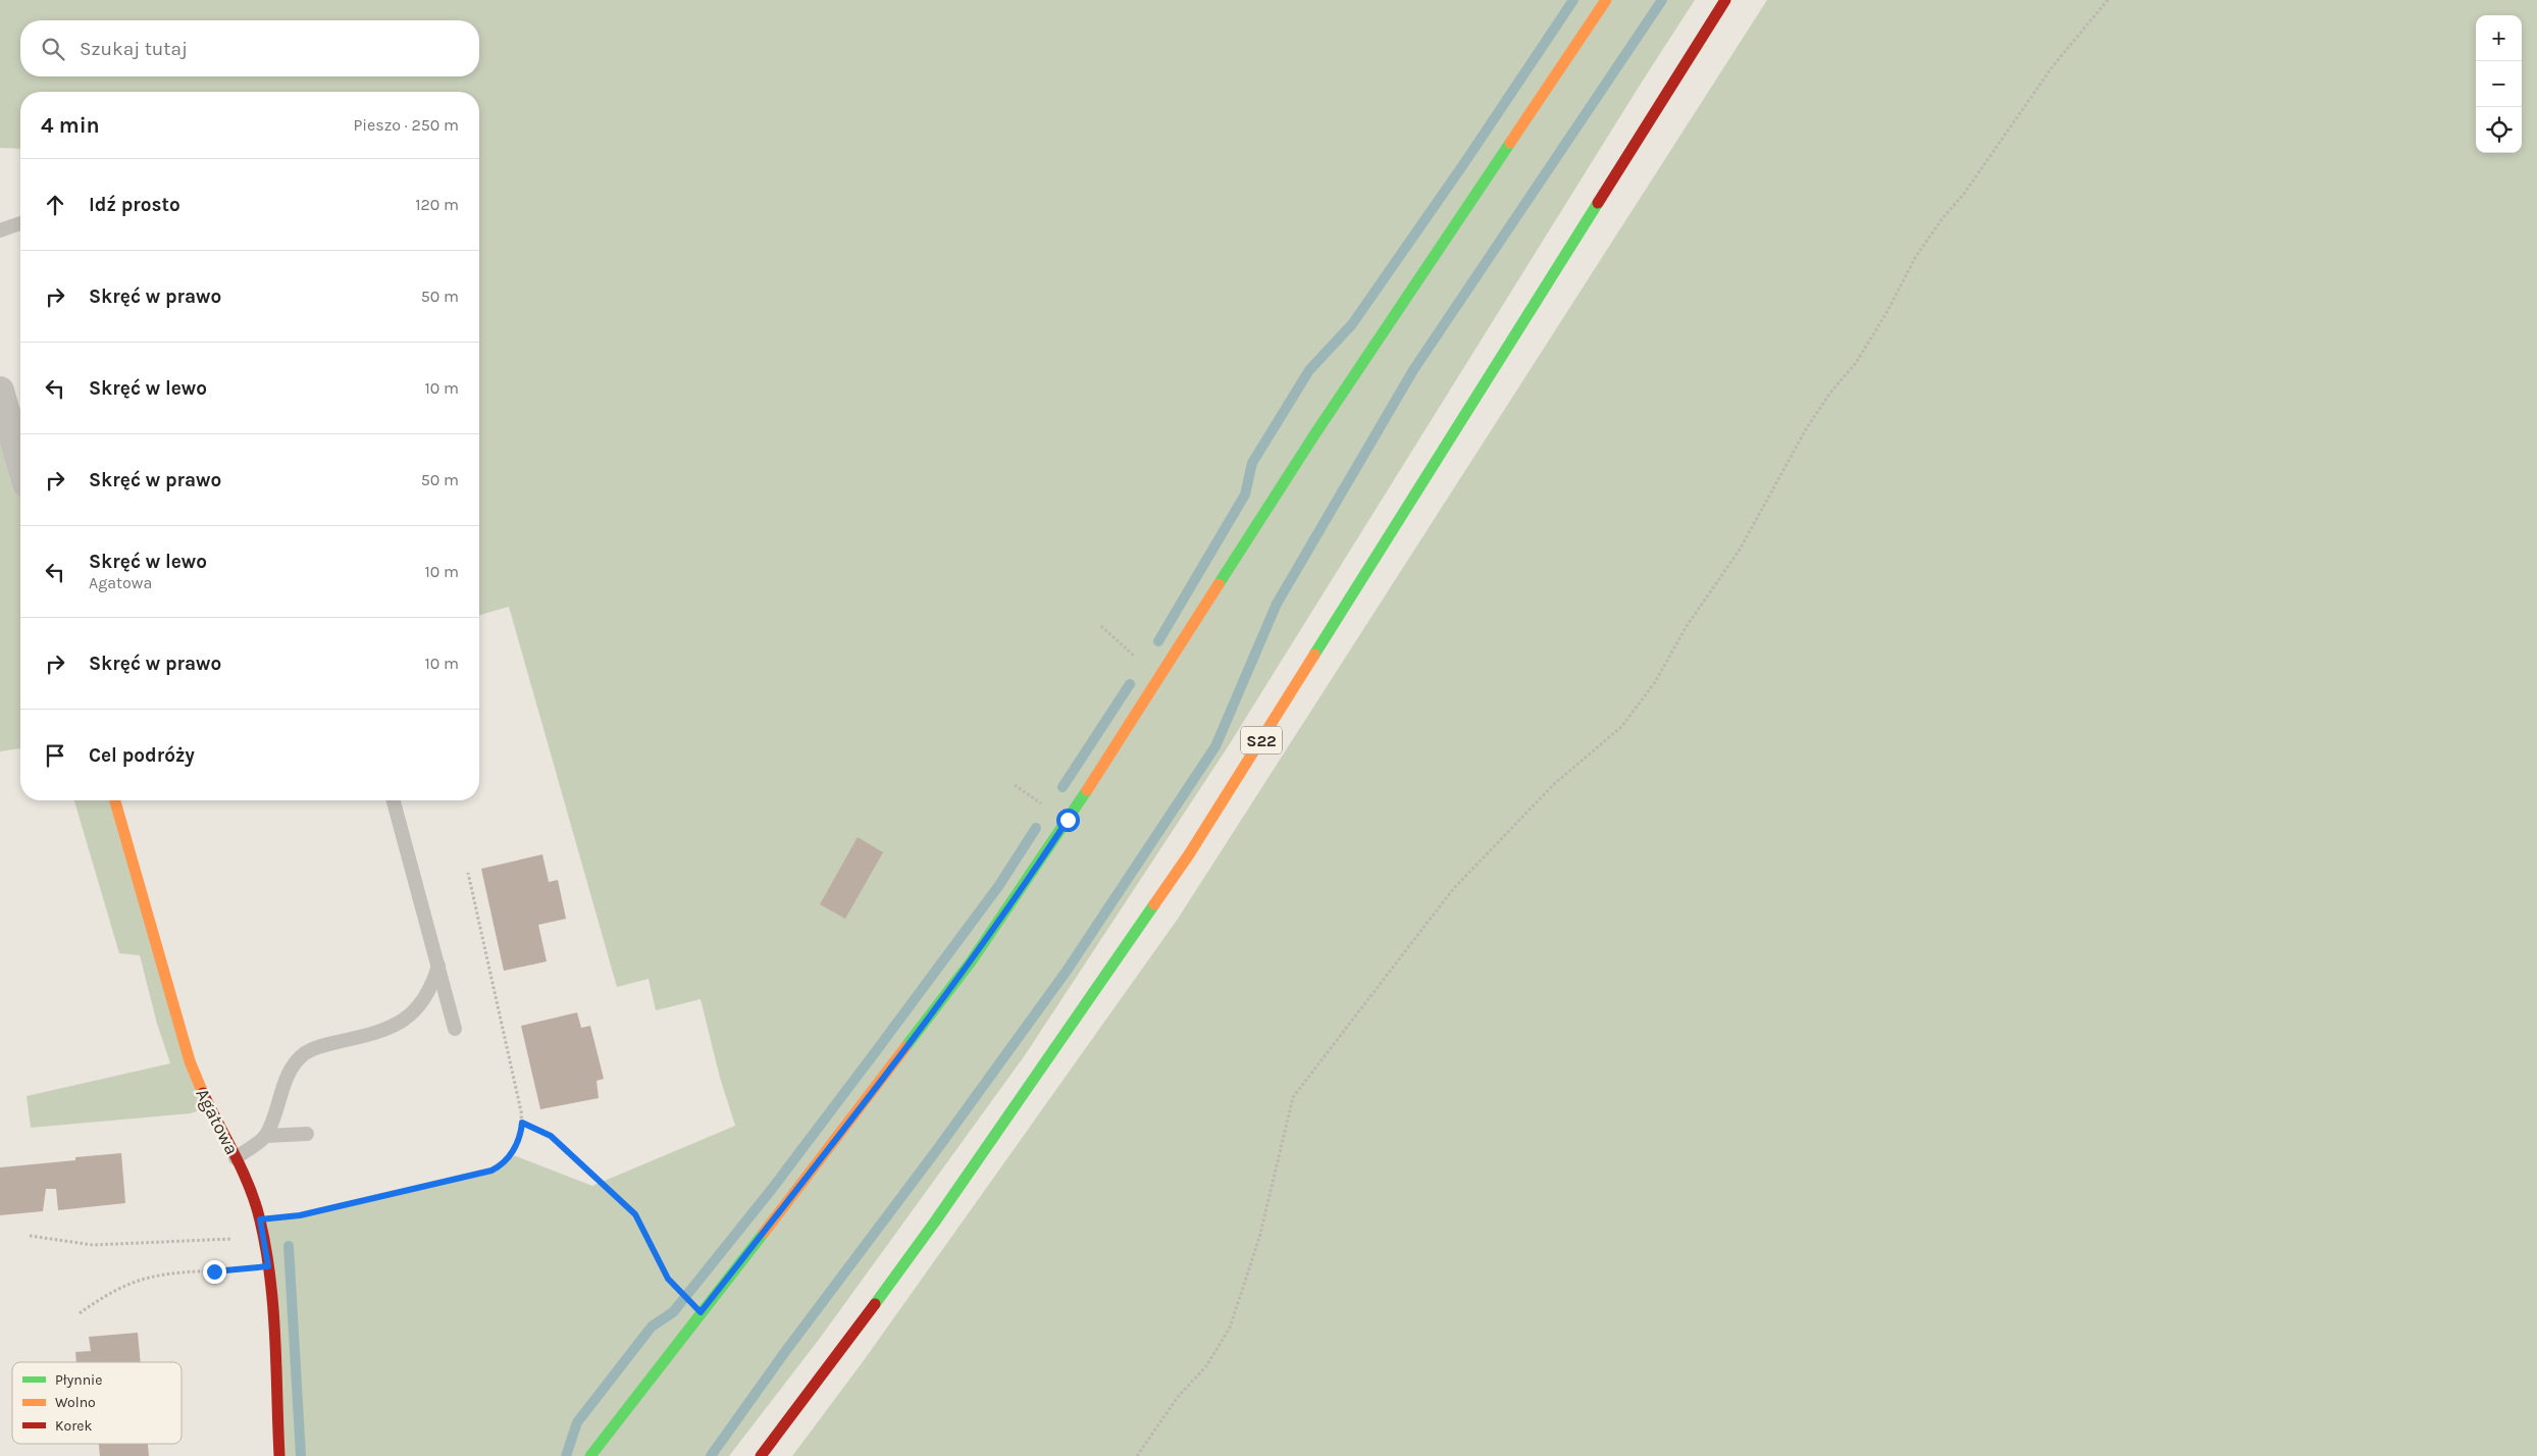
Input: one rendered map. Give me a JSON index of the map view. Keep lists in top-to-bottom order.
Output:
{
  "streets": {
    "main road": ["S22", "Agatowa"]
  },
  "legend": ["Płynnie", "Wolno", "Korek"],
  "page": {
    "map_buttons": ["+", "−"],
    "search": "Szukaj tutaj",
    "heading": ["4 min", "Pieszo · 250 m"],
    "list": [
      ["Idź prosto", "120 m"],
      ["Skręć w prawo", "50 m"],
      ["Skręć w lewo", "10 m"],
      ["Skręć w prawo", "50 m"],
      ["Skręć w lewo", "Agatowa", "10 m"],
      ["Skręć w prawo", "10 m"],
      "Cel podróży"
    ]
  }
}
